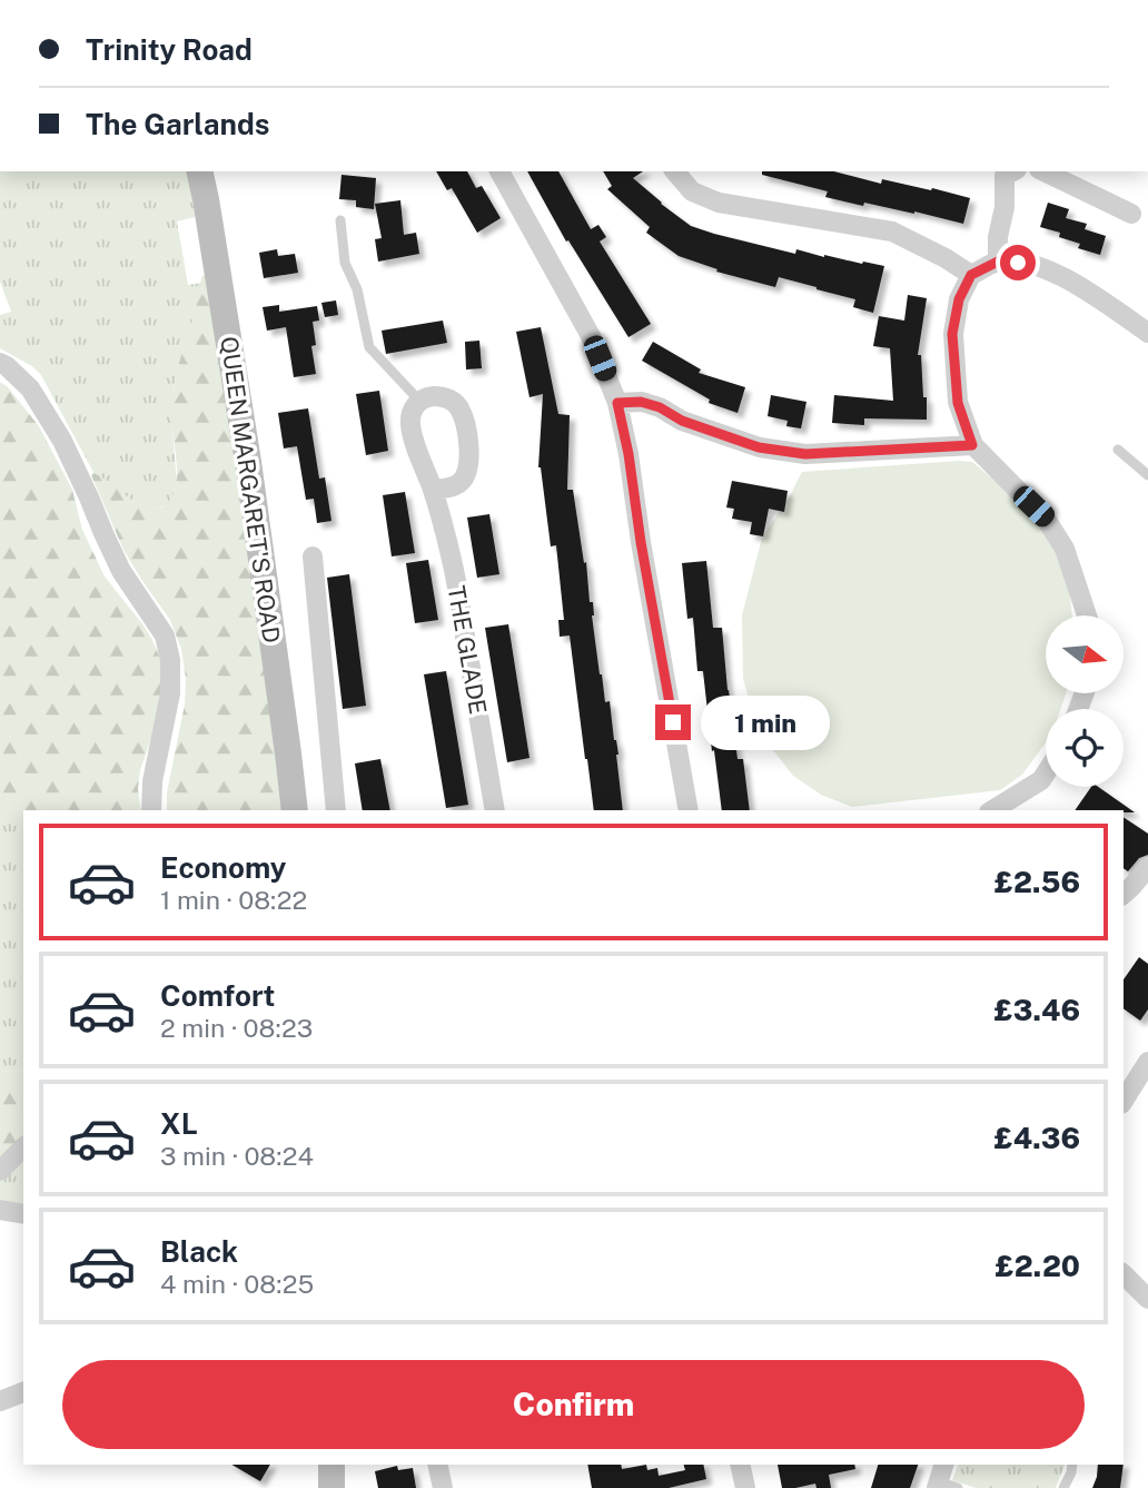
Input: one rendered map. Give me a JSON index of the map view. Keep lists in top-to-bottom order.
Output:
{
  "streets": {
    "main road": ["QUEEN MARGARET'S ROAD"],
    "street": ["THE GLADE"]
  },
  "north": "right",
  "page": {
    "banner": ["Trinity Road", "The Garlands"],
    "bubble": "1 min",
    "list": [
      {
        "name": "Economy",
        "note": "1 min · 08:22",
        "value": "£2.56"
      },
      {
        "name": "Comfort",
        "note": "2 min · 08:23",
        "value": "£3.46"
      },
      {
        "name": "XL",
        "note": "3 min · 08:24",
        "value": "£4.36"
      },
      {
        "name": "Black",
        "note": "4 min · 08:25",
        "value": "£2.20"
      }
    ],
    "buttons": "Confirm"
  }
}
